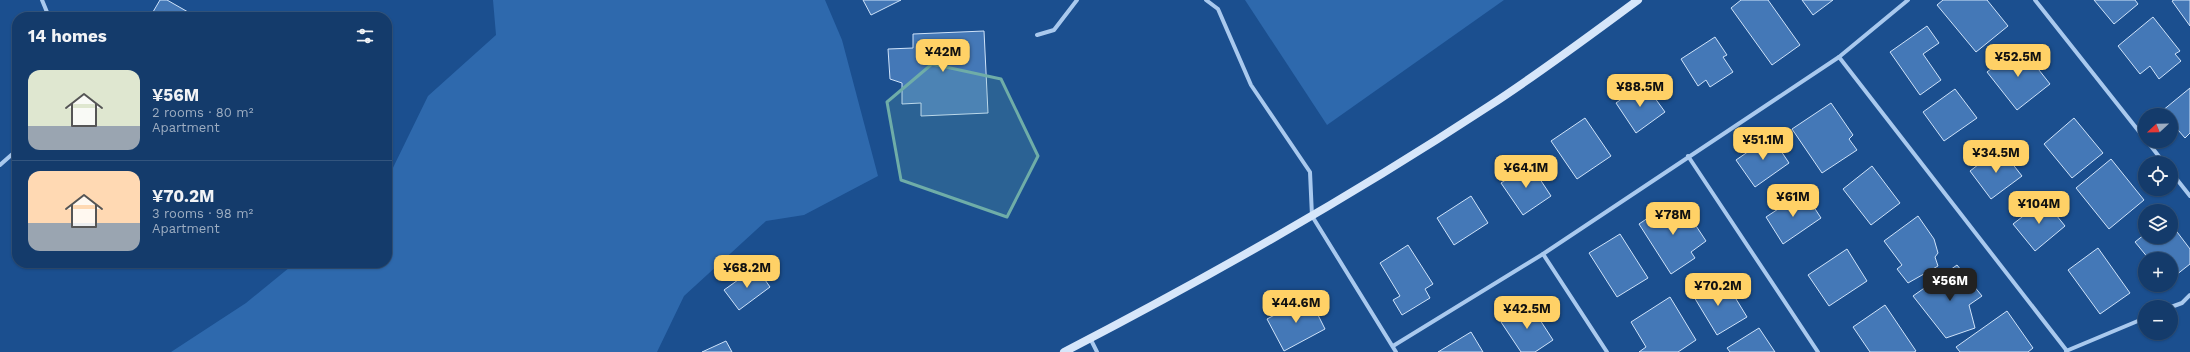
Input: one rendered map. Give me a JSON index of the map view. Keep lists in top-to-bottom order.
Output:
{
  "north": "left",
  "page": {
    "heading": "14 homes",
    "price": [
      "¥42M",
      "¥52.5M",
      "¥88.5M",
      "¥51.1M",
      "¥34.5M",
      "¥64.1M",
      "¥61M",
      "¥104M",
      "¥78M",
      "¥68.2M",
      "¥56M",
      "¥70.2M",
      "¥44.6M",
      "¥42.5M"
    ],
    "list": [
      {
        "name": "¥56M",
        "note": "2 rooms · 80 m² · Apartment"
      },
      {
        "name": "¥70.2M",
        "note": "3 rooms · 98 m² · Apartment"
      }
    ],
    "map_buttons": ["+", "−"]
  }
}
